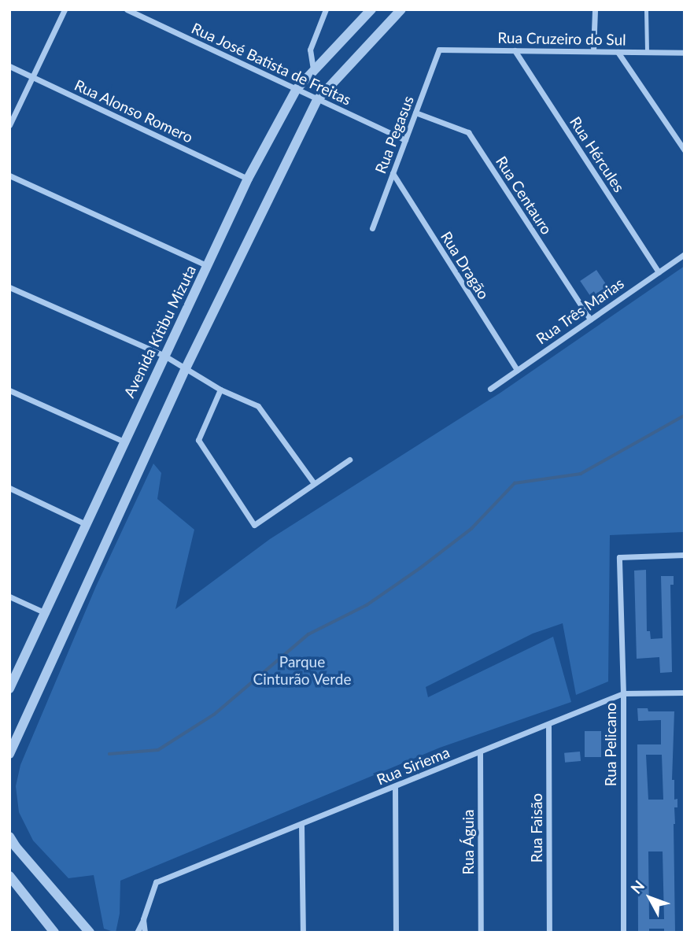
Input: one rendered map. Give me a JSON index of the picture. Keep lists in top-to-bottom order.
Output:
{
  "streets": {
    "street": [
      "Rua Cruzeiro do Sul",
      "Rua José Batista de Freitas",
      "Rua Alonso Romero",
      "Rua Pegasus",
      "Rua Hércules",
      "Rua Centauro",
      "Rua Dragão",
      "Rua Três Marias",
      "Avenida Kitibu Mizuta",
      "Rua Pelicano",
      "Rua Siriema",
      "Rua Faisão",
      "Rua Águia"
    ]
  },
  "crossings": [
    ["Rua Cruzeiro do Sul", "Rua Pegasus"],
    ["Rua Cruzeiro do Sul", "Rua Hércules"],
    ["Rua José Batista de Freitas", "Rua Pegasus"],
    ["Rua José Batista de Freitas", "Avenida Kitibu Mizuta"],
    ["Rua Alonso Romero", "Avenida Kitibu Mizuta"],
    ["Rua Pegasus", "Rua Centauro"],
    ["Rua Pegasus", "Rua Dragão"],
    ["Rua Hércules", "Rua Três Marias"],
    ["Rua Centauro", "Rua Três Marias"],
    ["Rua Dragão", "Rua Três Marias"],
    ["Rua Pelicano", "Rua Siriema"],
    ["Rua Siriema", "Rua Faisão"],
    ["Rua Siriema", "Rua Águia"]
  ],
  "parks": ["Parque Cinturão Verde"],
  "north": "top left"
}
